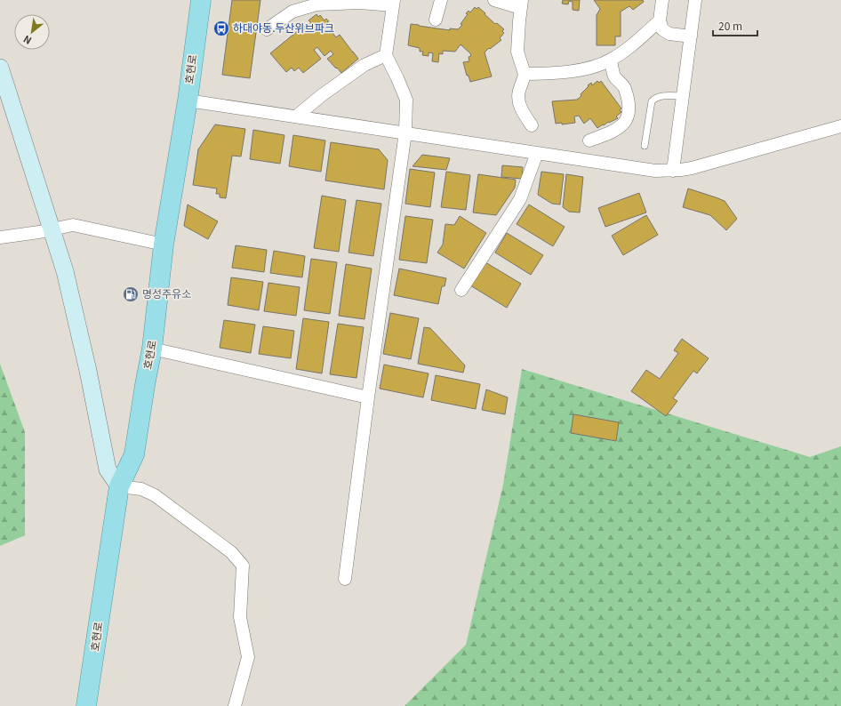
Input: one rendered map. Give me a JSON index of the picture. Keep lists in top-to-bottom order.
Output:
{
  "streets": {
    "main road": ["호현로"]
  },
  "places": {
    "bus stop": ["하대야동.두산위브파크"],
    "fuel station": ["명성주유소"]
  },
  "scale_bar": "20 m",
  "north": "bottom left"
}
